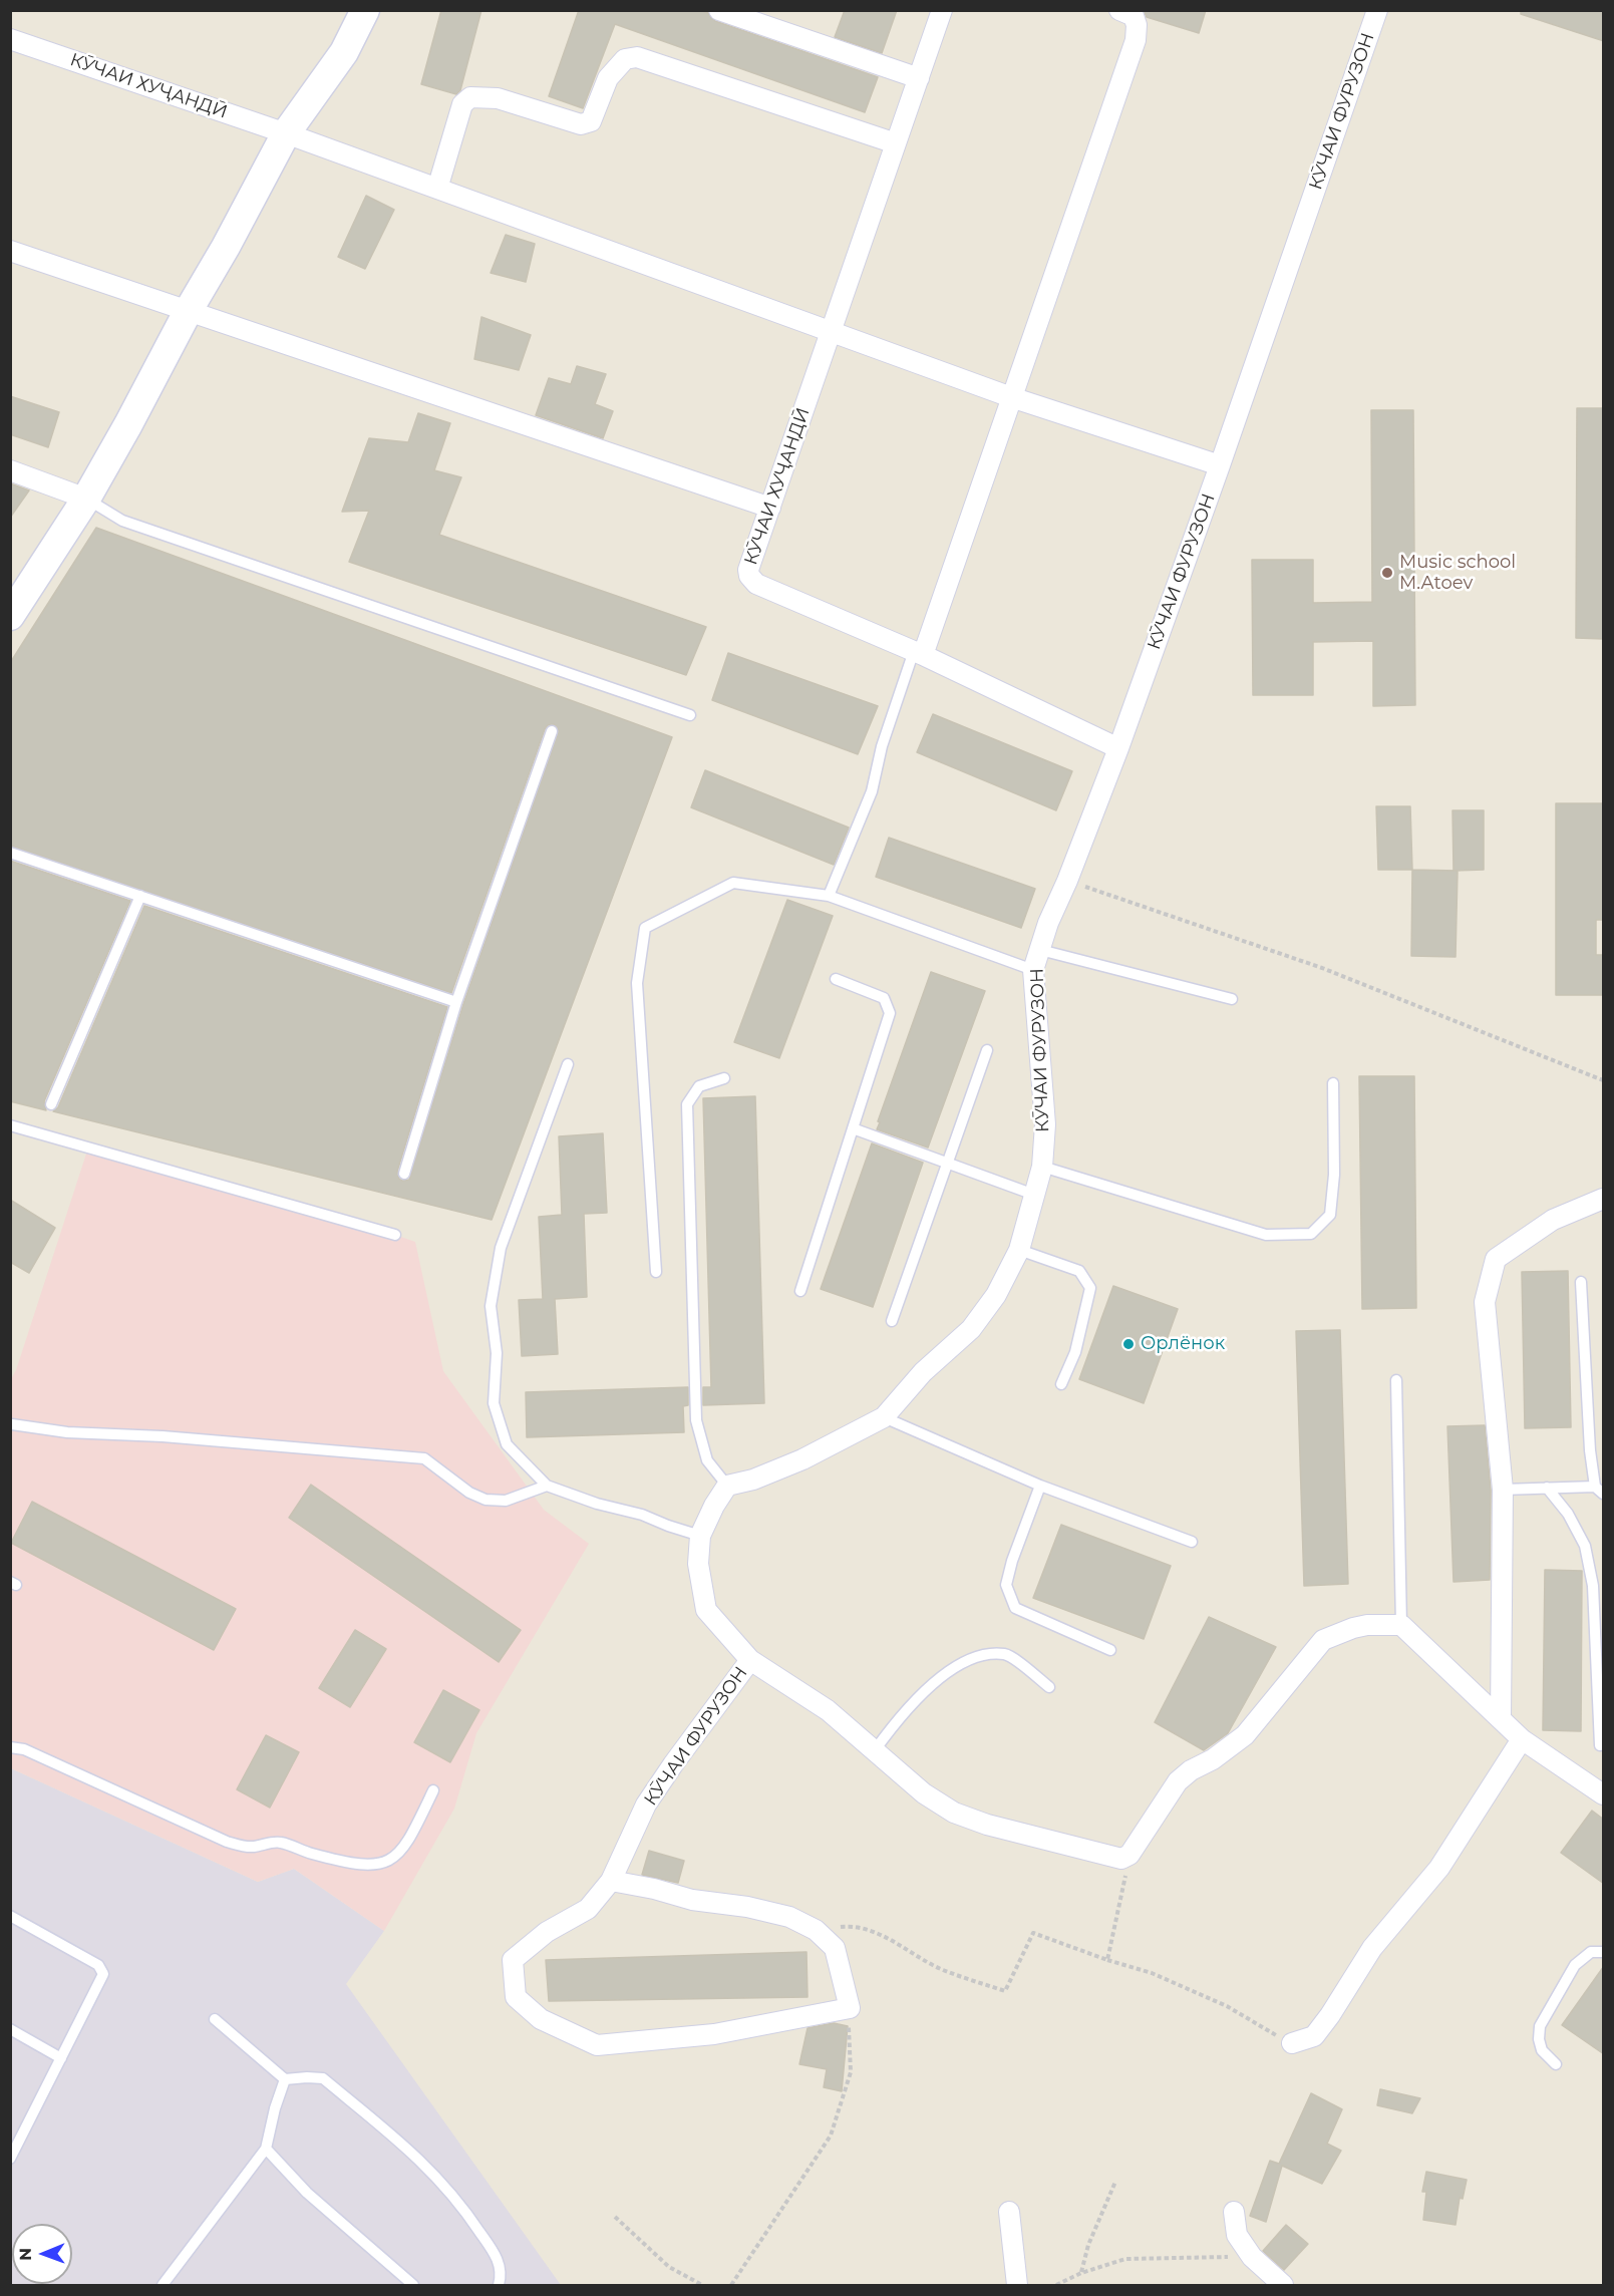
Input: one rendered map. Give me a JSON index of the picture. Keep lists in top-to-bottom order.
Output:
{
  "streets": {
    "street": ["КӮЧАИ ХУҶАНДӢ", "КӮЧАИ ФУРУЗОН"]
  },
  "crossings": [
    ["КӮЧАИ ХУҶАНДӢ", "КӮЧАИ ФУРУЗОН"]
  ],
  "places": ["Music school M.Atoev", "Орлёнок"],
  "north": "left"
}
